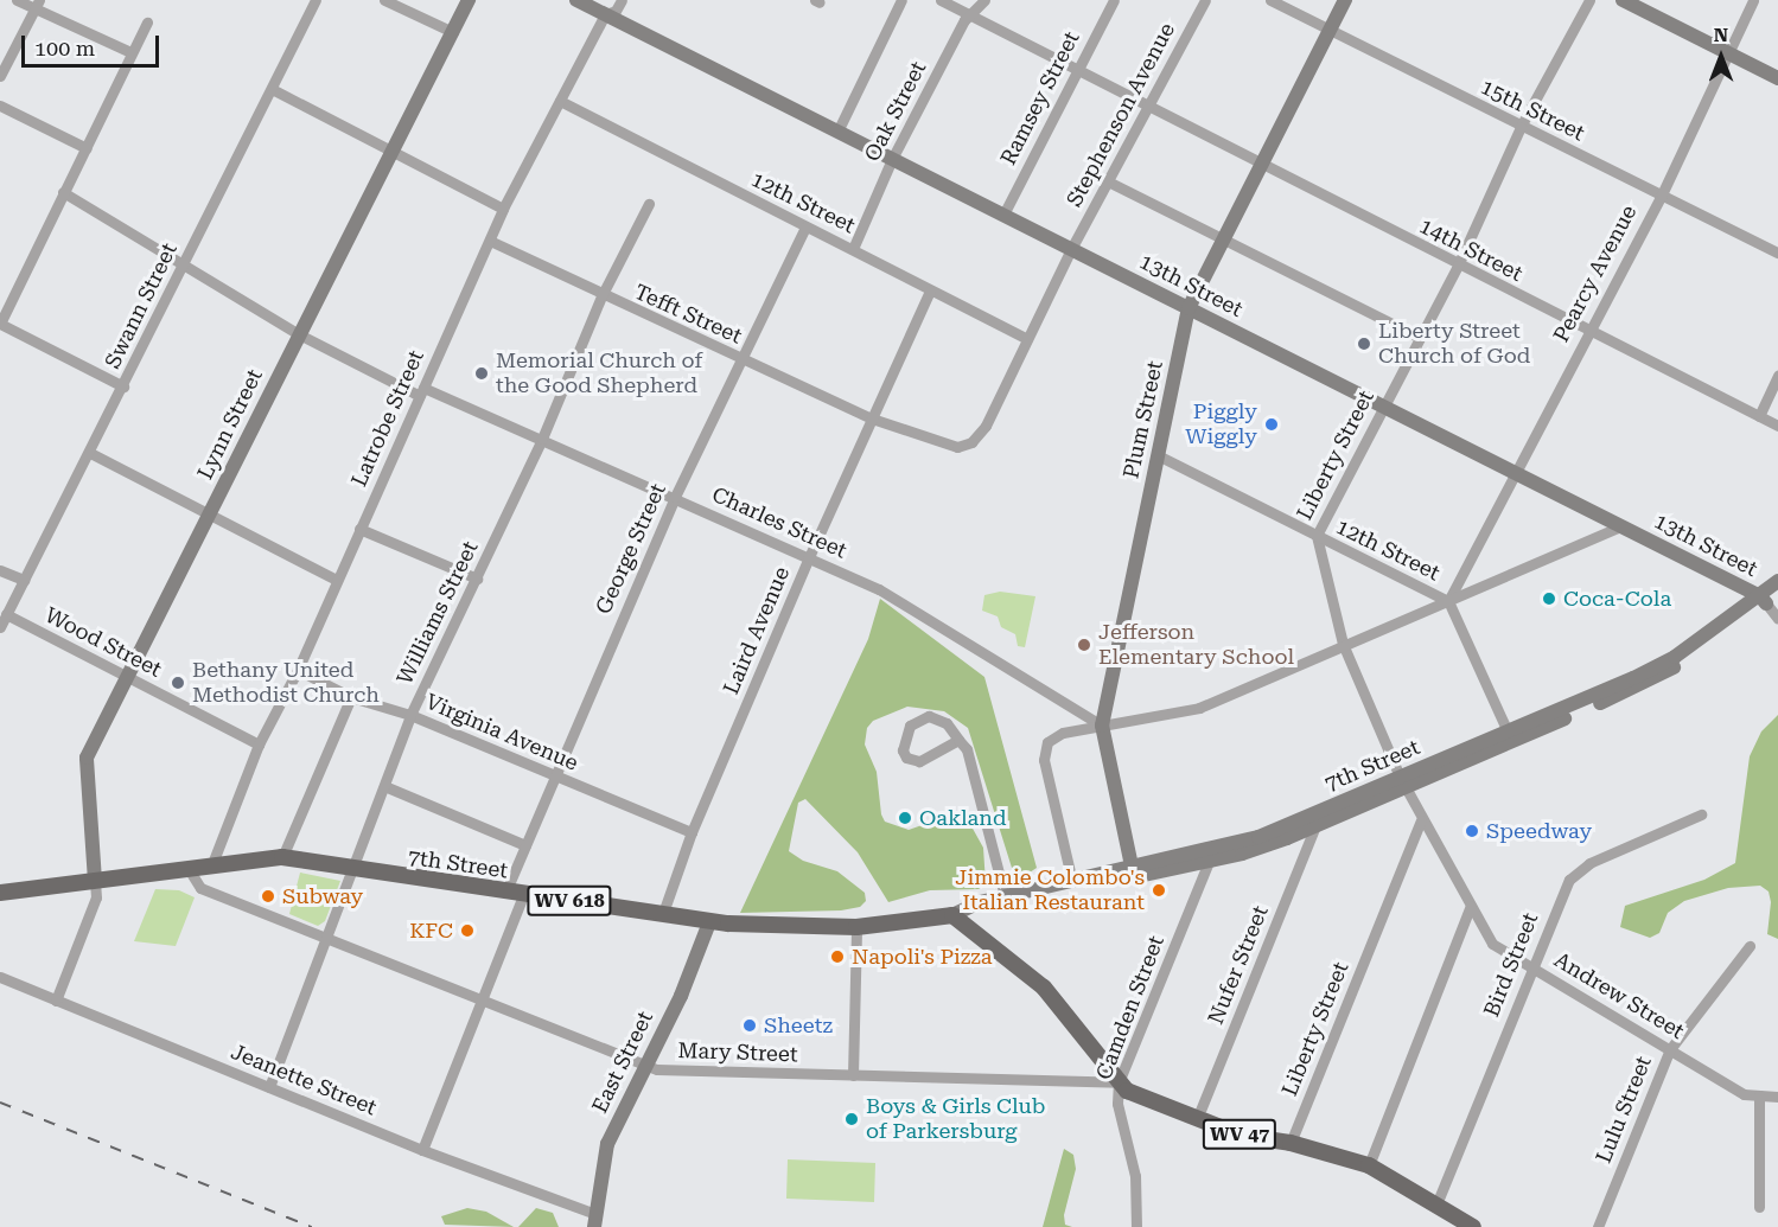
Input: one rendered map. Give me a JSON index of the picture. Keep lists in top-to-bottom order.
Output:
{
  "streets": {
    "main road": ["7th Street", "WV 618", "WV 47"],
    "street": [
      "Ramsey Street",
      "15th Street",
      "Oak Street",
      "Stephenson Avenue",
      "12th Street",
      "14th Street",
      "Pearcy Avenue",
      "13th Street",
      "Swann Street",
      "Tefft Street",
      "Latrobe Street",
      "Plum Street",
      "Lynn Street",
      "Liberty Street",
      "Charles Street",
      "George Street",
      "Williams Street",
      "Laird Avenue",
      "Wood Street",
      "Virginia Avenue",
      "Nufer Street",
      "Bird Street",
      "Andrew Street",
      "Camden Street",
      "Mary Street",
      "East Street",
      "Jeanette Street",
      "Lulu Street"
    ]
  },
  "crossings": [
    ["Ramsey Street", "14th Street"],
    ["Ramsey Street", "13th Street"],
    ["15th Street", "Pearcy Avenue"],
    ["15th Street", "Plum Street"],
    ["15th Street", "Liberty Street"],
    ["Oak Street", "12th Street"],
    ["Oak Street", "14th Street"],
    ["Oak Street", "13th Street"],
    ["Stephenson Avenue", "12th Street"],
    ["Stephenson Avenue", "14th Street"],
    ["Stephenson Avenue", "13th Street"],
    ["Stephenson Avenue", "Tefft Street"],
    ["12th Street", "Pearcy Avenue"],
    ["12th Street", "Latrobe Street"],
    ["12th Street", "Plum Street"],
    ["12th Street", "Liberty Street"],
    ["12th Street", "George Street"],
    ["12th Street", "Laird Avenue"],
    ["14th Street", "Pearcy Avenue"],
    ["14th Street", "Plum Street"],
    ["14th Street", "Liberty Street"],
    ["Pearcy Avenue", "13th Street"],
    ["13th Street", "Latrobe Street"],
    ["13th Street", "Plum Street"],
    ["13th Street", "Liberty Street"],
    ["13th Street", "7th Street"],
    ["Swann Street", "Charles Street"],
    ["Swann Street", "Wood Street"],
    ["Tefft Street", "Latrobe Street"],
    ["Tefft Street", "George Street"],
    ["Tefft Street", "Williams Street"],
    ["Tefft Street", "Laird Avenue"],
    ["Latrobe Street", "Charles Street"],
    ["Latrobe Street", "Wood Street"],
    ["Latrobe Street", "Virginia Avenue"],
    ["Latrobe Street", "7th Street"],
    ["Plum Street", "Charles Street"],
    ["Plum Street", "7th Street"],
    ["Lynn Street", "Charles Street"],
    ["Lynn Street", "Wood Street"],
    ["Lynn Street", "7th Street"],
    ["Liberty Street", "7th Street"],
    ["Liberty Street", "Andrew Street"],
    ["Liberty Street", "WV 47"],
    ["Charles Street", "George Street"],
    ["Charles Street", "Williams Street"],
    ["Charles Street", "Laird Avenue"],
    ["George Street", "Virginia Avenue"],
    ["George Street", "7th Street"],
    ["Williams Street", "Virginia Avenue"],
    ["Williams Street", "7th Street"],
    ["Williams Street", "Mary Street"],
    ["Williams Street", "Jeanette Street"],
    ["Laird Avenue", "Virginia Avenue"],
    ["Laird Avenue", "7th Street"],
    ["7th Street", "Nufer Street"],
    ["7th Street", "Camden Street"],
    ["7th Street", "Mary Street"],
    ["7th Street", "East Street"],
    ["7th Street", "WV 47"],
    ["Nufer Street", "WV 47"],
    ["Bird Street", "Andrew Street"],
    ["Bird Street", "WV 47"],
    ["Andrew Street", "Lulu Street"],
    ["Camden Street", "Mary Street"],
    ["Camden Street", "WV 47"],
    ["Mary Street", "East Street"],
    ["Mary Street", "WV 47"],
    ["East Street", "Jeanette Street"]
  ],
  "places": [
    "Liberty Street Church of God",
    "Memorial Church of the Good Shepherd",
    "Piggly Wiggly",
    "Coca-Cola",
    "Jefferson Elementary School",
    "Bethany United Methodist Church",
    "Oakland",
    "Speedway",
    "Jimmie Colombo's Italian Restaurant",
    "Subway",
    "KFC",
    "Napoli's Pizza",
    "Sheetz",
    "Boys & Girls Club of Parkersburg"
  ],
  "scale_bar": "100 m",
  "north": "top"
}
